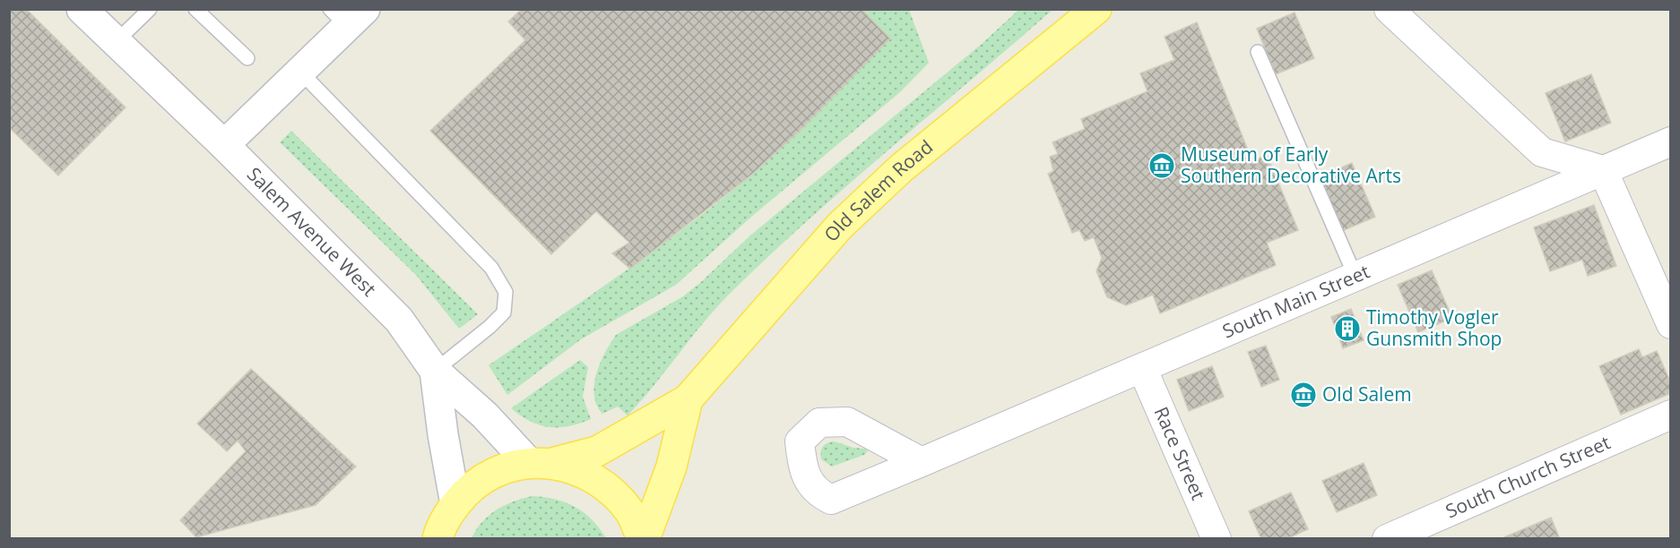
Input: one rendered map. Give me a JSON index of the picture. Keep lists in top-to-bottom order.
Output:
{
  "streets": {
    "main road": ["Old Salem Road", "Salem Avenue West"],
    "street": ["South Main Street", "Race Street", "South Church Street"]
  },
  "crossings": [
    ["Old Salem Road", "Salem Avenue West"],
    ["South Main Street", "Race Street"]
  ],
  "places": {
    "museum": ["Museum of Early Southern Decorative Arts", "Old Salem"],
    "building": ["Timothy Vogler Gunsmith Shop"]
  }
}
